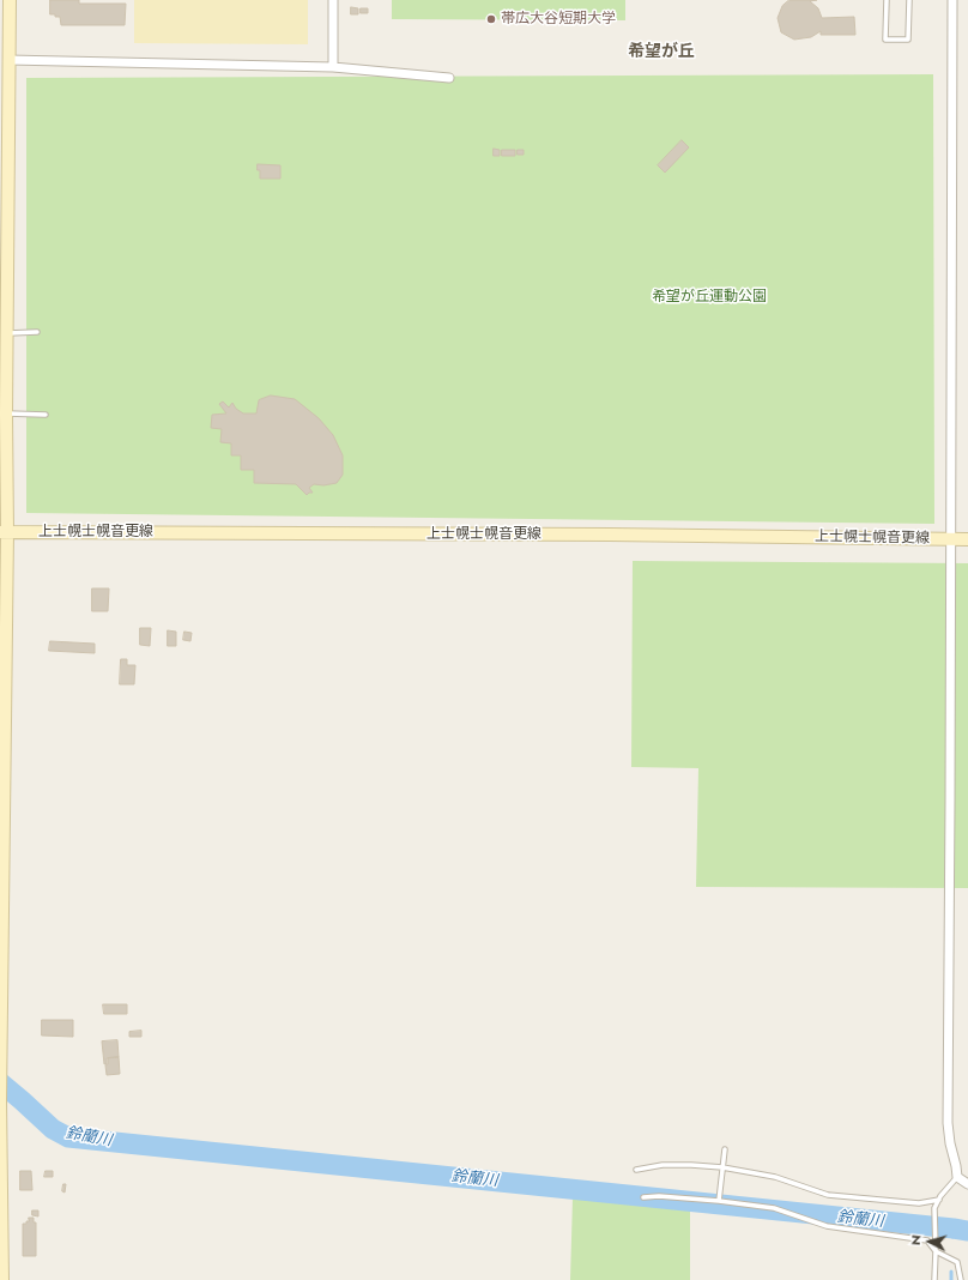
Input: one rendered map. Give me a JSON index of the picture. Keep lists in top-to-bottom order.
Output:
{
  "streets": {
    "street": ["上士幌士幌音更線"]
  },
  "districts": ["希望が丘"],
  "water": ["鈴蘭川"],
  "parks": ["希望が丘運動公園"],
  "places": ["帯広大谷短期大学"],
  "north": "left"
}
